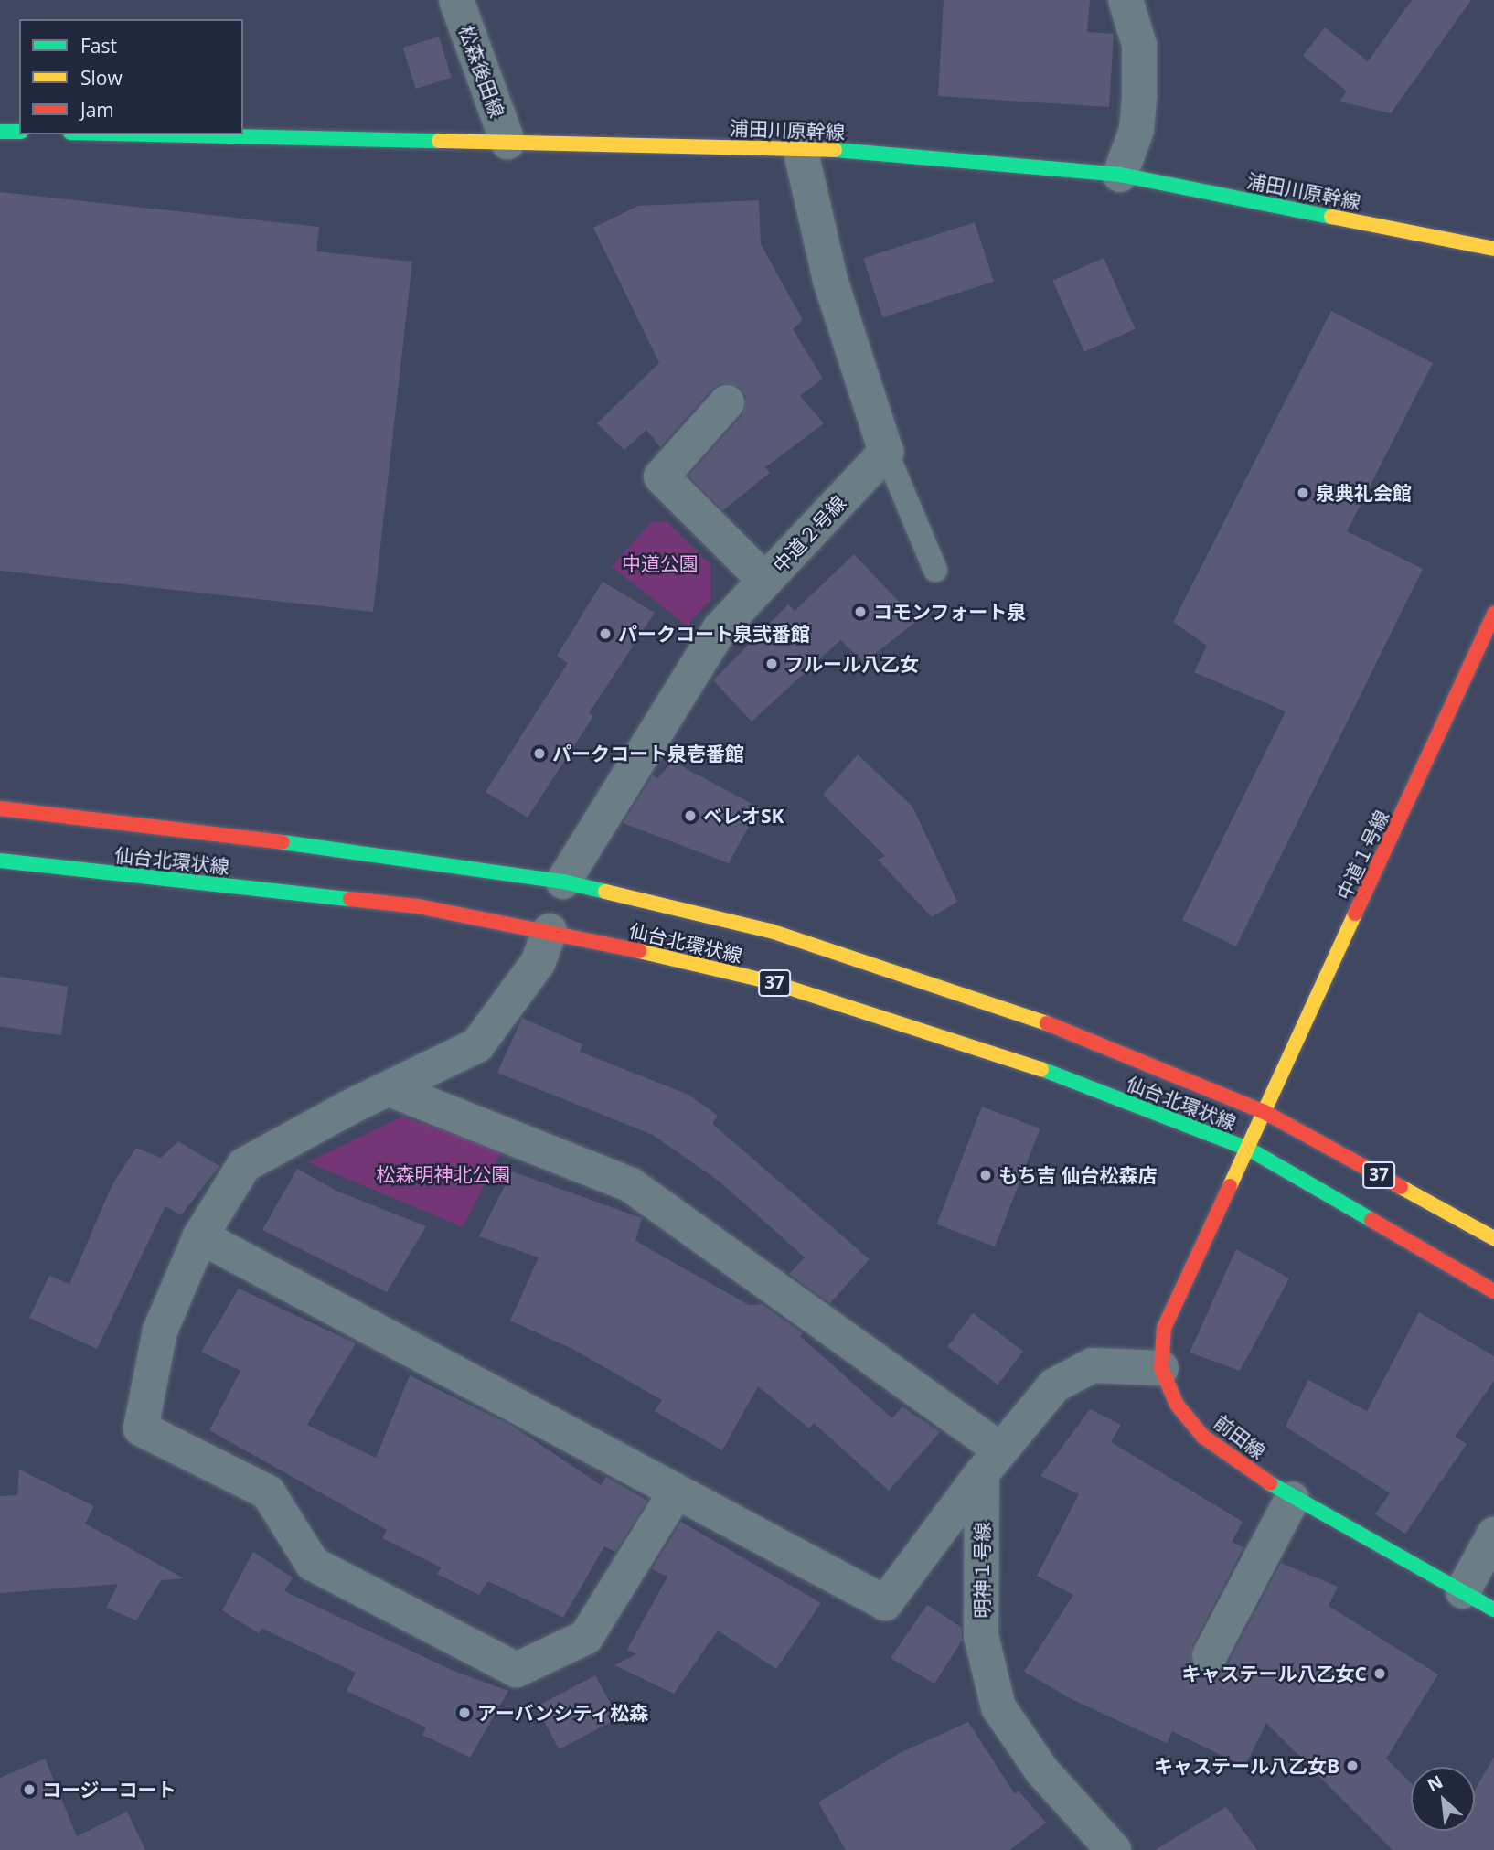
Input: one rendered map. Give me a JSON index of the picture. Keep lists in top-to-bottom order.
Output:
{
  "streets": {
    "main road": [
      "浦田川原幹線",
      "中道１号線",
      "仙台北環状線",
      "37",
      "前田線"
    ],
    "street": ["松森後田線", "中道２号線", "明神１号線"]
  },
  "crossings": [
    ["松森後田線", "浦田川原幹線"],
    ["中道２号線", "仙台北環状線"],
    ["中道１号線", "仙台北環状線"],
    ["中道１号線", "前田線"],
    ["仙台北環状線", "前田線"]
  ],
  "parks": ["中道公園", "松森明神北公園"],
  "places": [
    "泉典礼会館",
    "コモンフォート泉",
    "パークコート泉弐番館",
    "フルール八乙女",
    "パークコート泉壱番館",
    "ベレオSK",
    "もち吉 仙台松森店",
    "キャステール八乙女C",
    "アーバンシティ松森",
    "キャステール八乙女B",
    "コージーコート"
  ],
  "legend": ["Fast", "Slow", "Jam"],
  "north": "top left"
}
